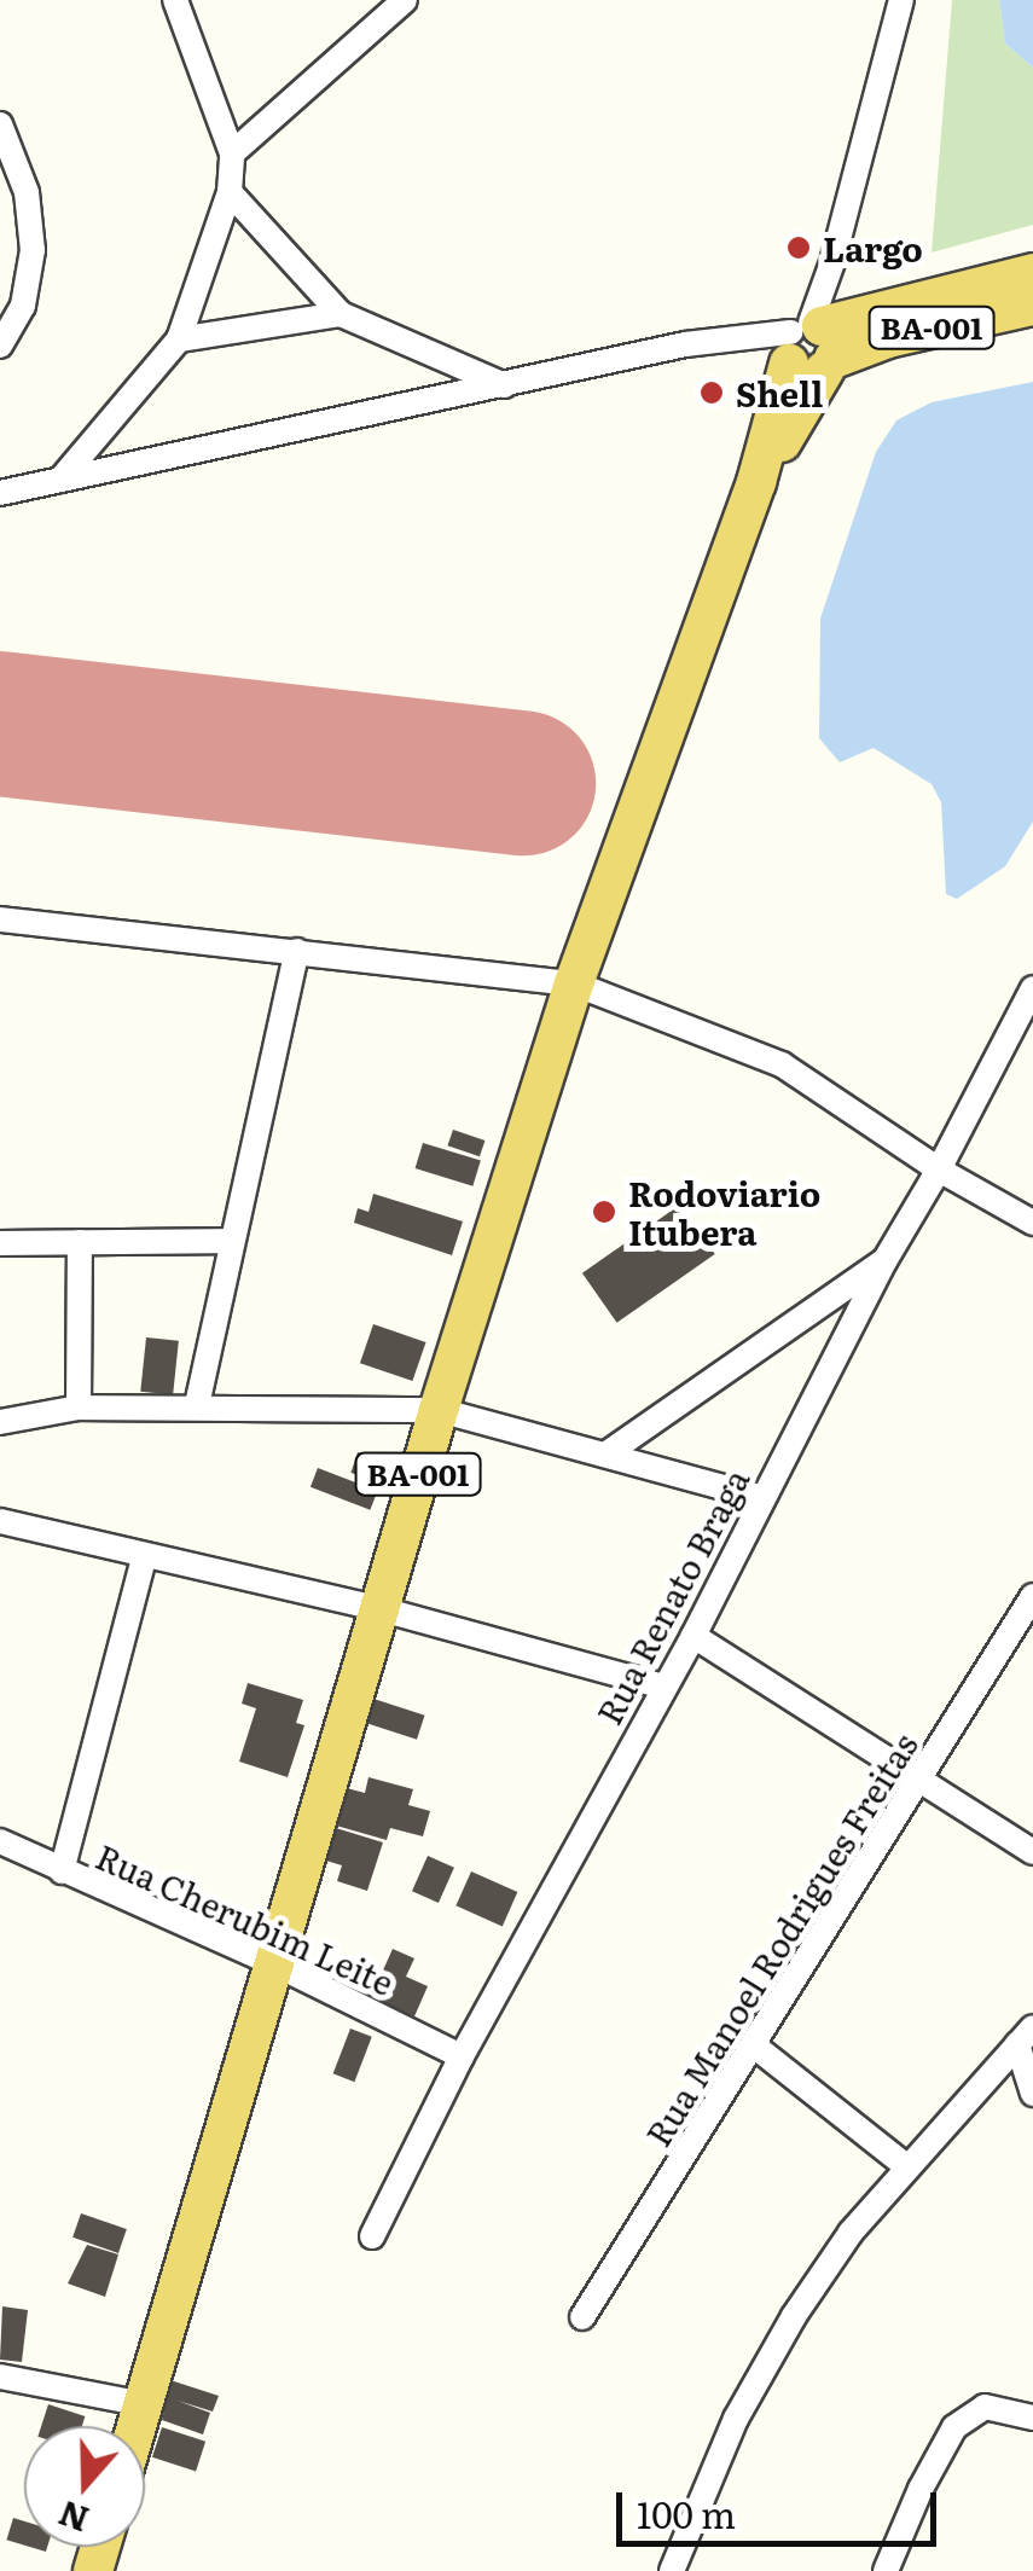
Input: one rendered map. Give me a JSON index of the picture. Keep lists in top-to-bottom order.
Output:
{
  "streets": {
    "main road": ["BA-001"],
    "street": ["Rua Renato Braga", "Rua Cherubim Leite", "Rua Manoel Rodrigues Freitas"]
  },
  "crossings": [
    ["BA-001", "Rua Cherubim Leite"],
    ["Rua Renato Braga", "Rua Cherubim Leite"]
  ],
  "places": ["Largo", "Shell", "Rodoviario Itubera"],
  "scale_bar": "100 m",
  "north": "bottom"
}
